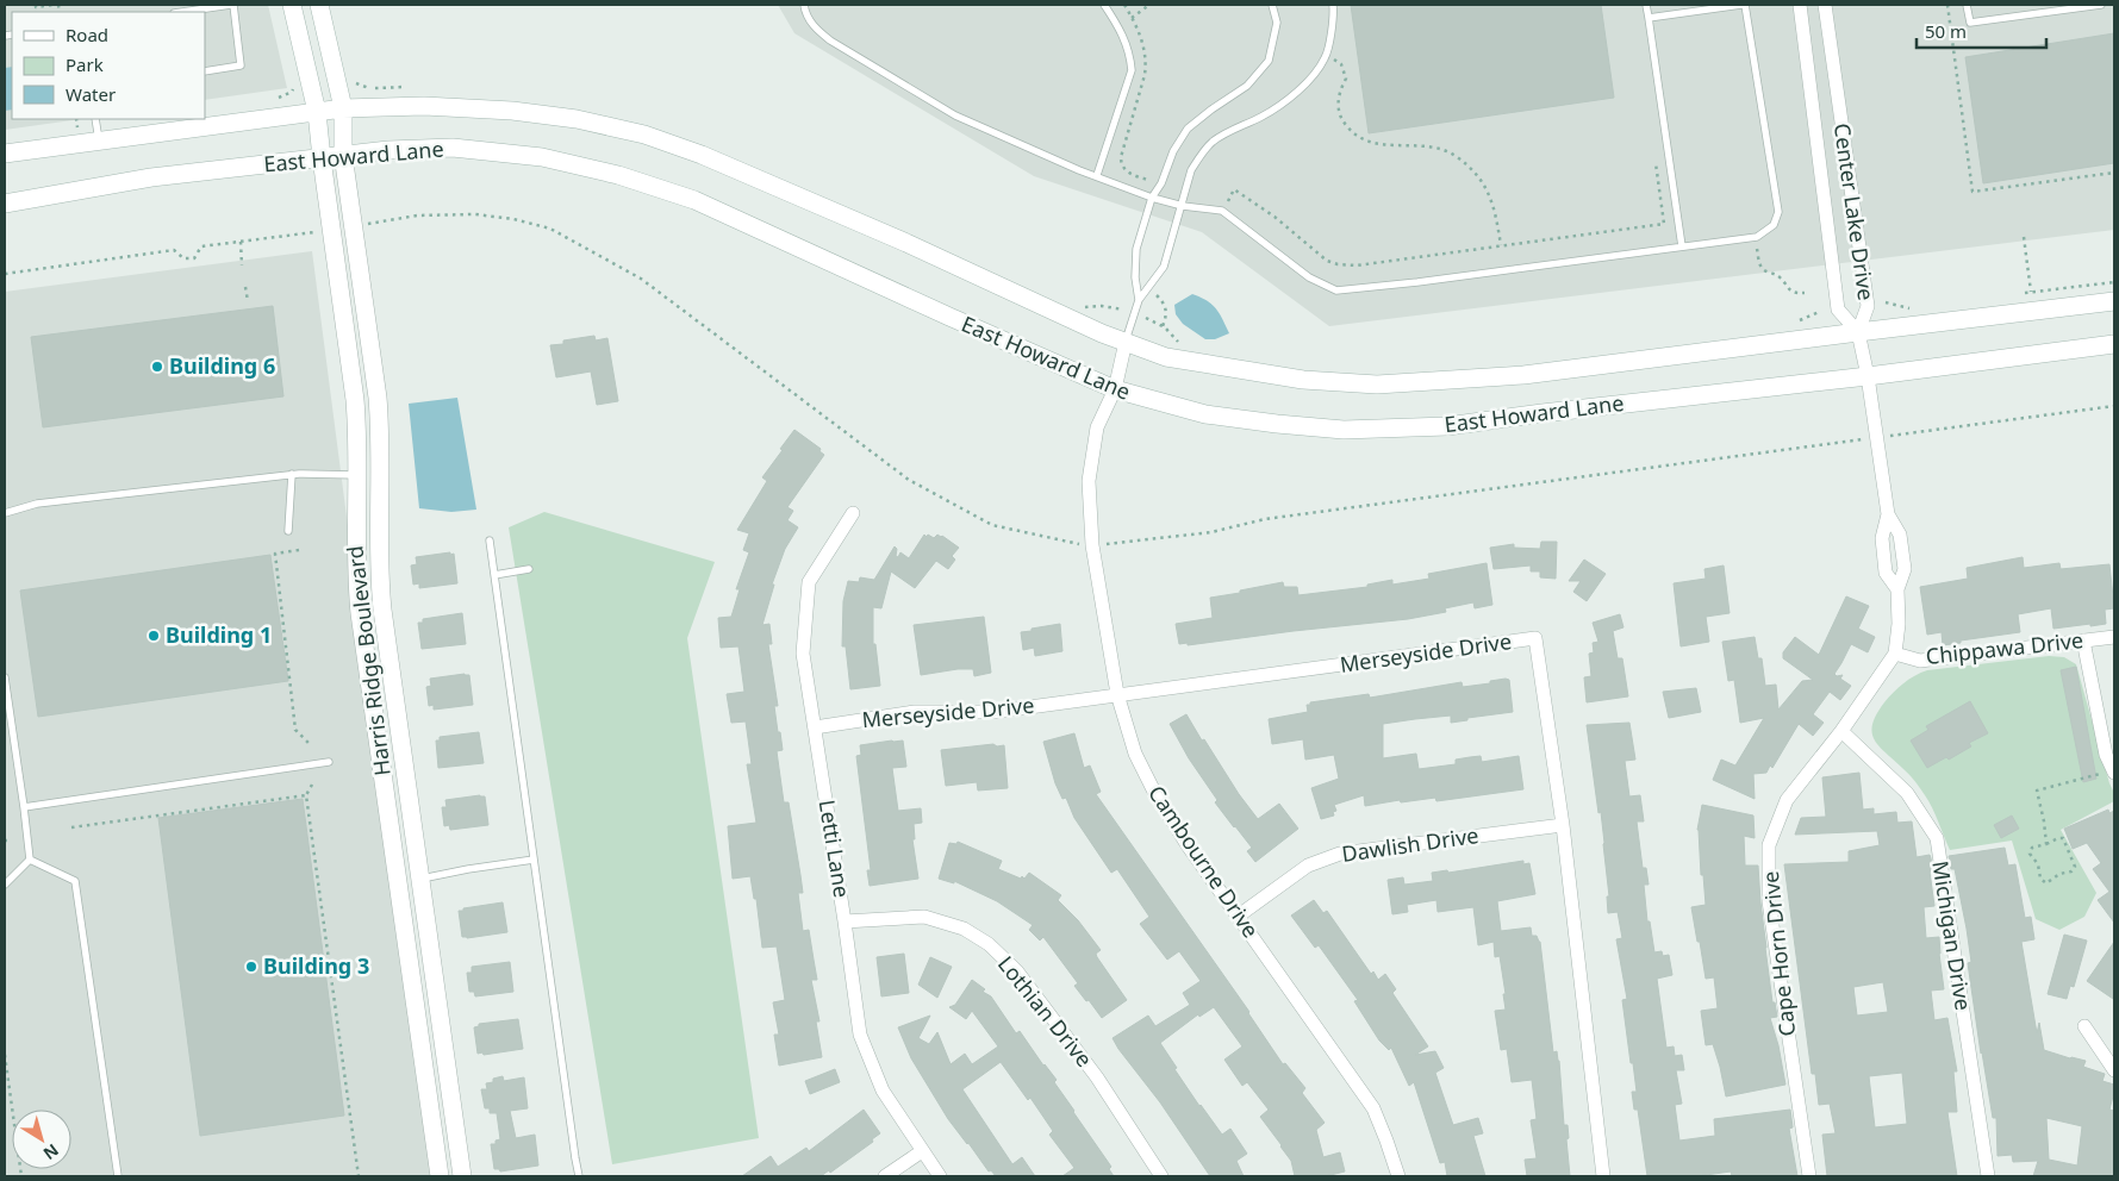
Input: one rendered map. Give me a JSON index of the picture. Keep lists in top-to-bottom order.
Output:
{
  "streets": {
    "main road": ["East Howard Lane", "Harris Ridge Boulevard"],
    "street": [
      "Center Lake Drive",
      "Chippawa Drive",
      "Merseyside Drive",
      "Dawlish Drive",
      "Letti Lane",
      "Cambourne Drive",
      "Michigan Drive",
      "Cape Horn Drive",
      "Lothian Drive"
    ]
  },
  "crossings": [
    ["East Howard Lane", "Center Lake Drive"],
    ["East Howard Lane", "Harris Ridge Boulevard"],
    ["East Howard Lane", "Cambourne Drive"],
    ["Chippawa Drive", "Cape Horn Drive"],
    ["Merseyside Drive", "Dawlish Drive"],
    ["Merseyside Drive", "Letti Lane"],
    ["Merseyside Drive", "Cambourne Drive"],
    ["Dawlish Drive", "Cambourne Drive"],
    ["Letti Lane", "Lothian Drive"],
    ["Michigan Drive", "Cape Horn Drive"]
  ],
  "places": ["Building 6", "Building 1", "Building 3"],
  "legend": ["Road", "Park", "Water"],
  "scale_bar": "50 m",
  "north": "bottom right"
}
